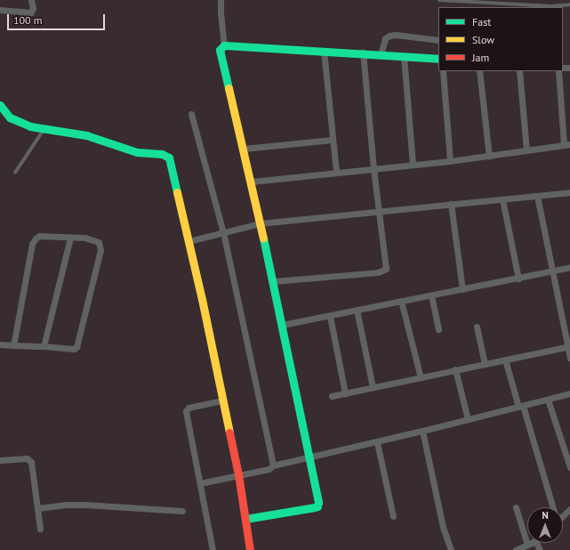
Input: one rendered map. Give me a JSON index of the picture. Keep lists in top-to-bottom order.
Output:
{
  "legend": ["Fast", "Slow", "Jam"],
  "scale_bar": "100 m",
  "north": "top"
}
